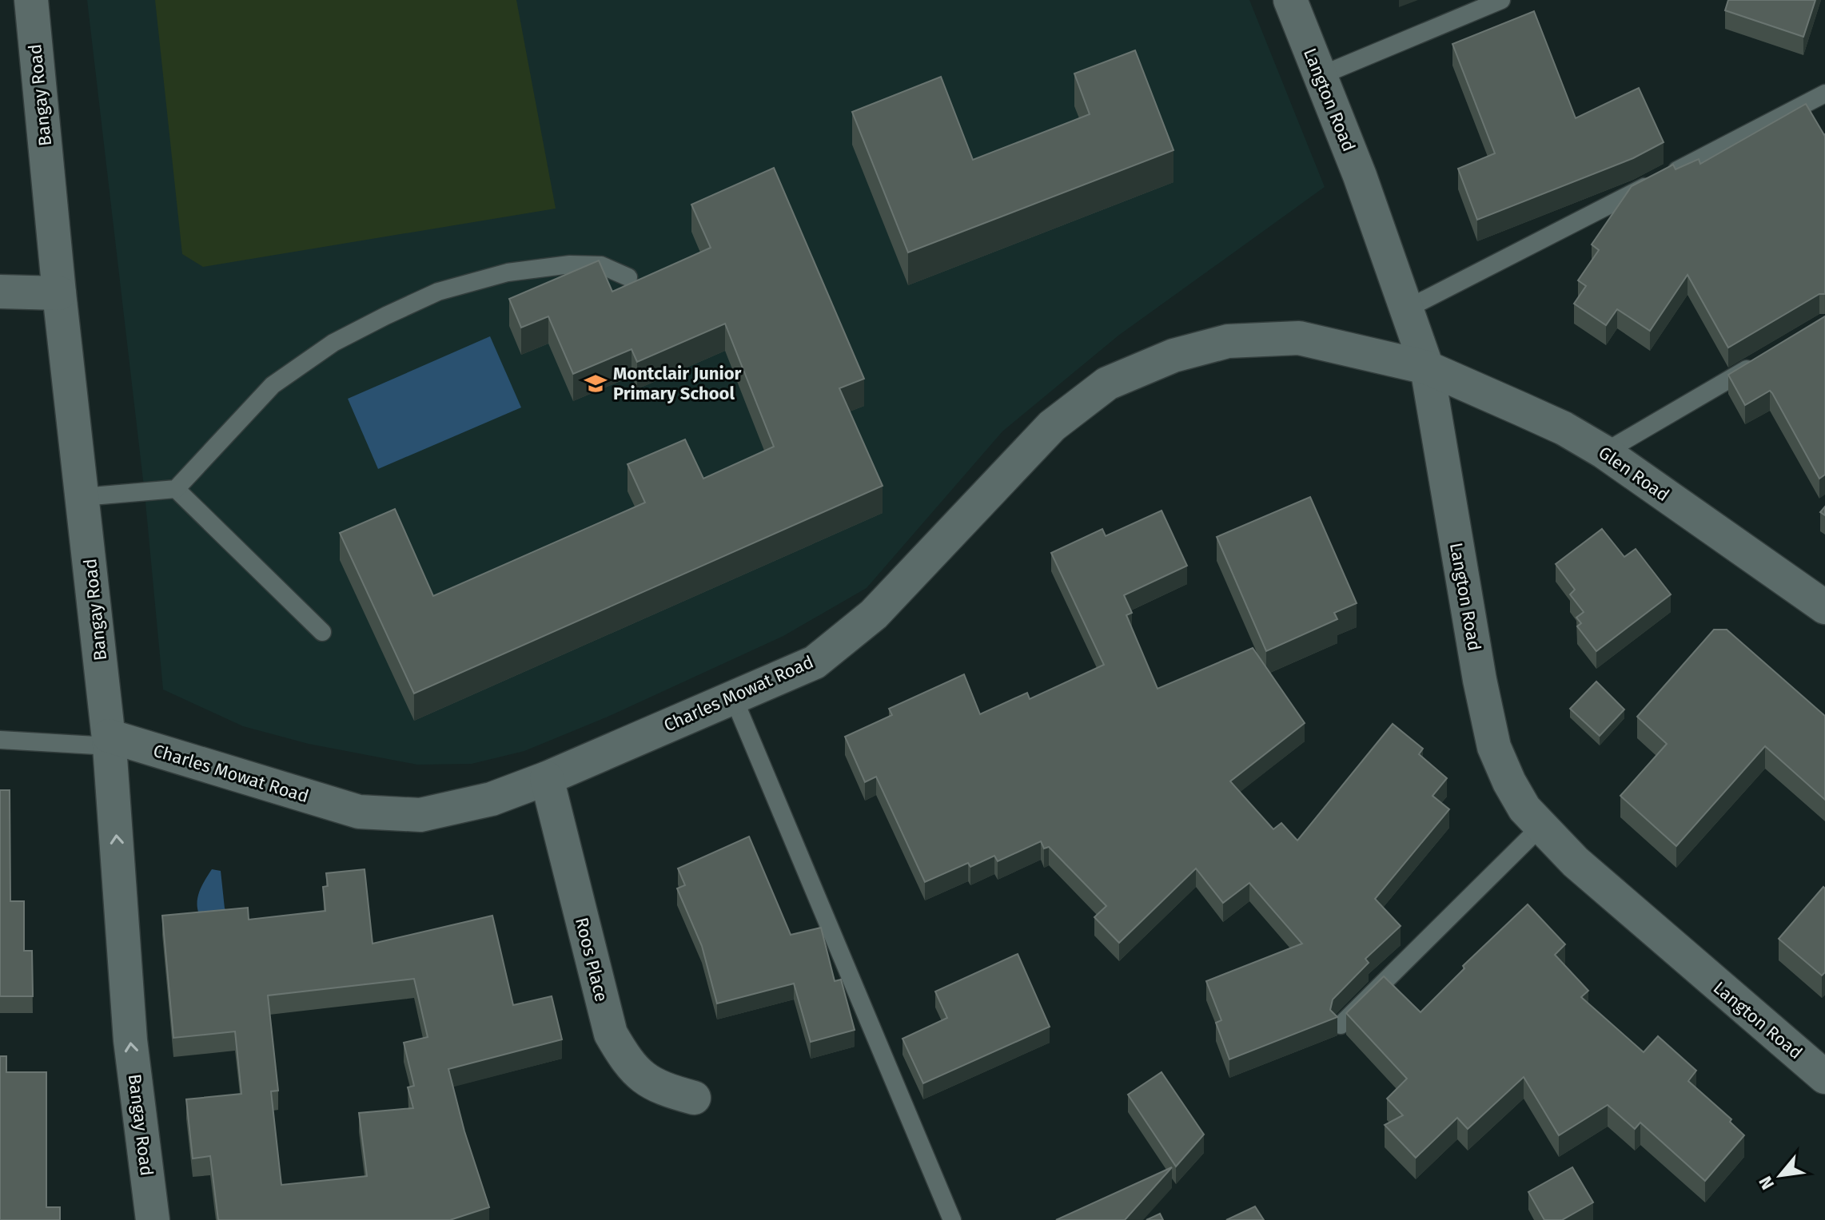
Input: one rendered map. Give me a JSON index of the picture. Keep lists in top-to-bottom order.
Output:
{
  "streets": {
    "street": [
      "Bangay Road",
      "Langton Road",
      "Glen Road",
      "Charles Mowat Road",
      "Roos Place"
    ]
  },
  "crossings": [
    ["Bangay Road", "Charles Mowat Road"],
    ["Langton Road", "Glen Road"],
    ["Langton Road", "Charles Mowat Road"],
    ["Glen Road", "Charles Mowat Road"],
    ["Charles Mowat Road", "Roos Place"]
  ],
  "one_way": ["Bangay Road"],
  "places": {
    "school or university": ["Montclair Junior Primary School"]
  },
  "north": "bottom left"
}
